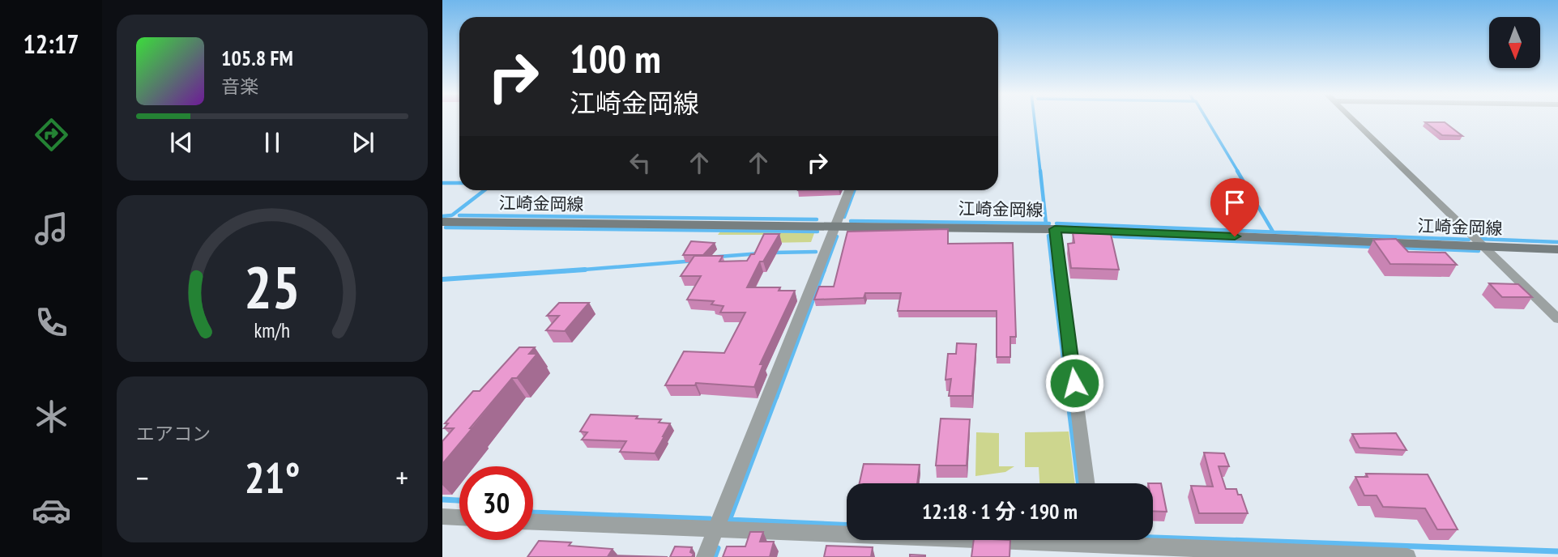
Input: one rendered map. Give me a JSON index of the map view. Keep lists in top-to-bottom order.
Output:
{
  "streets": {
    "main road": ["江崎金岡線"]
  },
  "north": "bottom",
  "page": {
    "tabs": "12:17",
    "turn": ["100 m", "江崎金岡線"],
    "song": ["105.8 FM", "音楽"],
    "tile": "エアコン",
    "heat": ["−", "21°", "+"],
    "limit": "30",
    "trip": "12:18 · 1 分 · 190 m",
    "gauge": ["25", "km/h"]
  }
}
